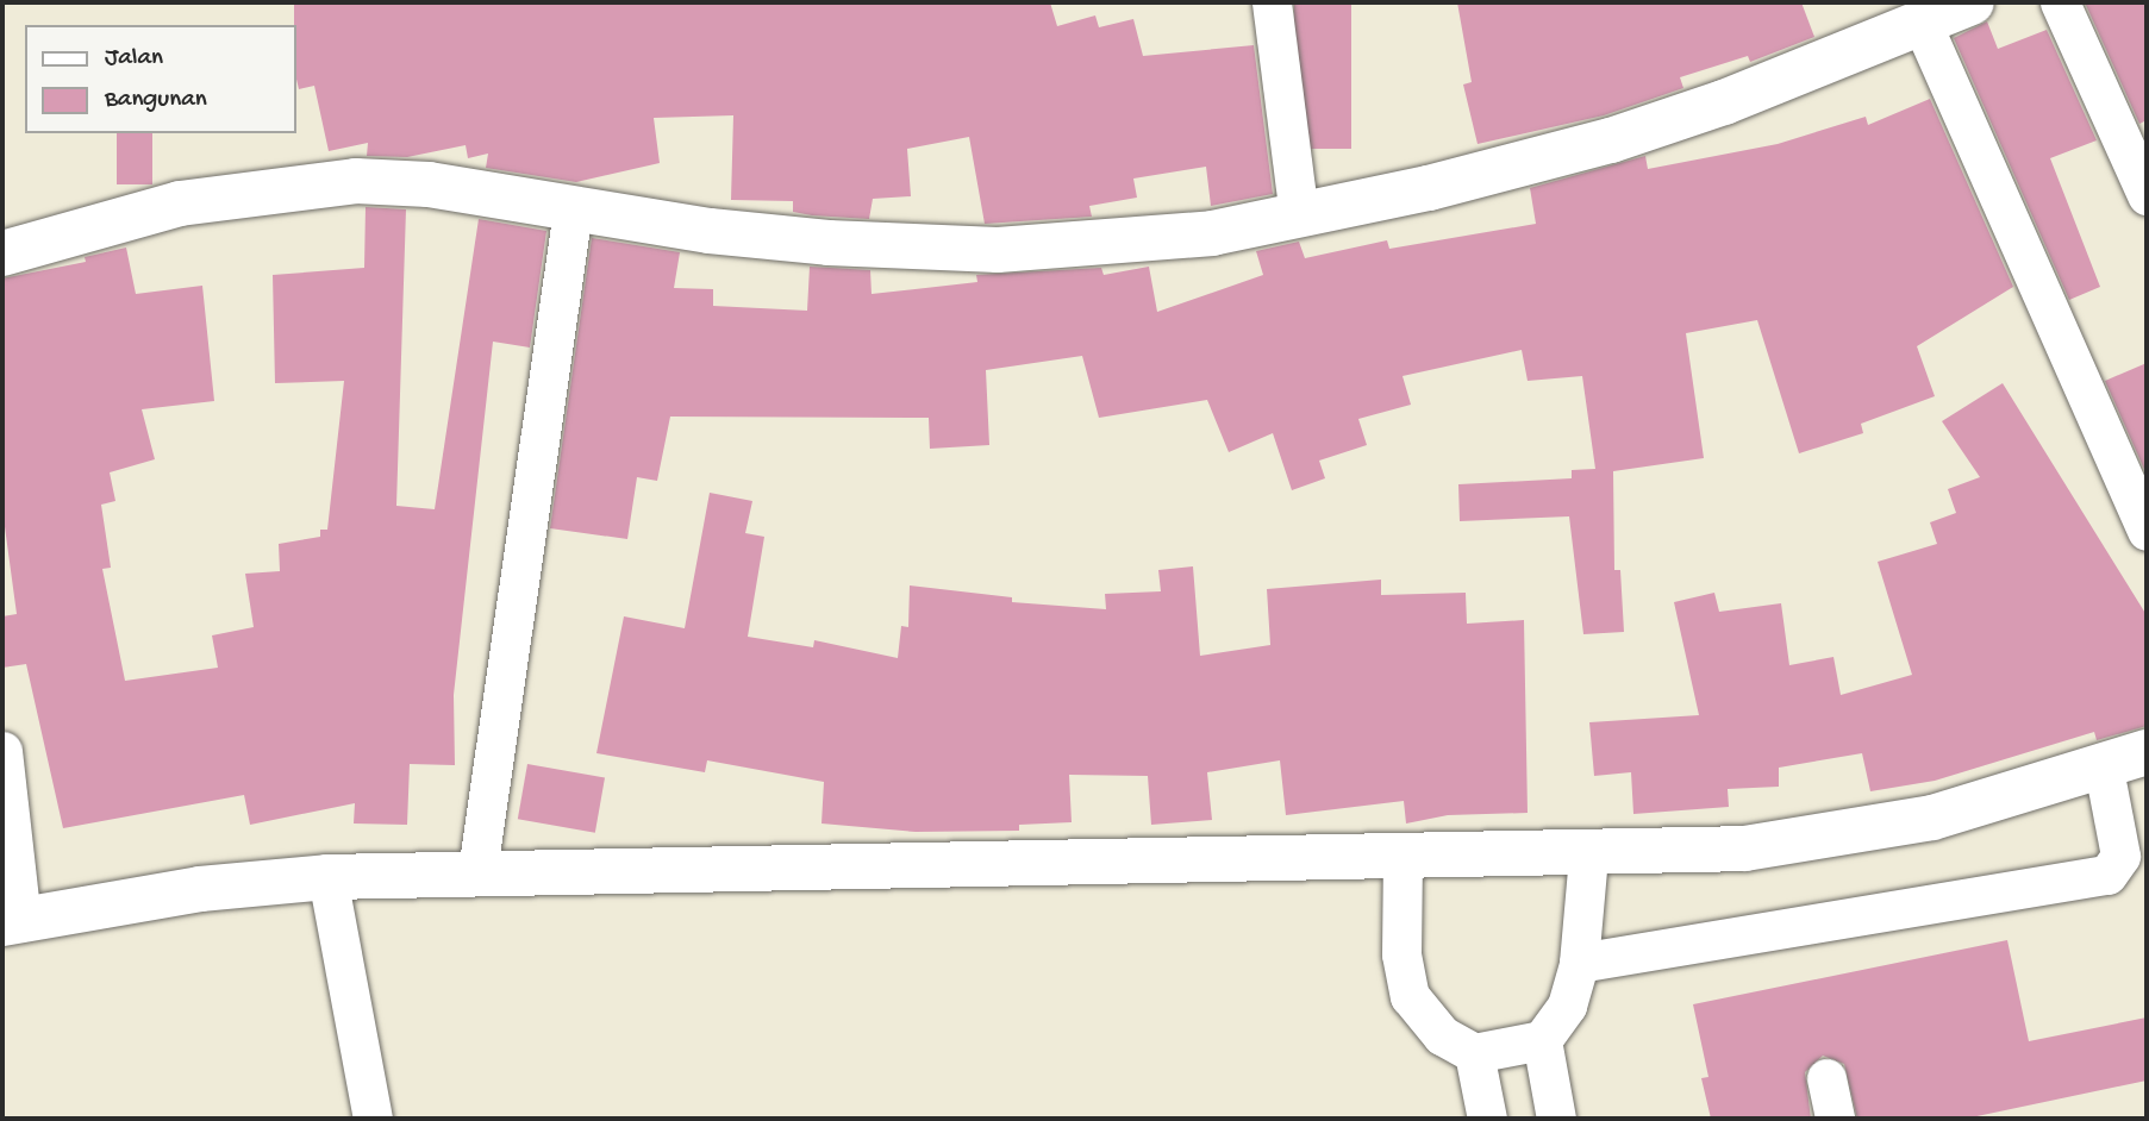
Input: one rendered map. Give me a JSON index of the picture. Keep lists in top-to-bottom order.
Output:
{
  "legend": ["Jalan", "Bangunan"]
}
